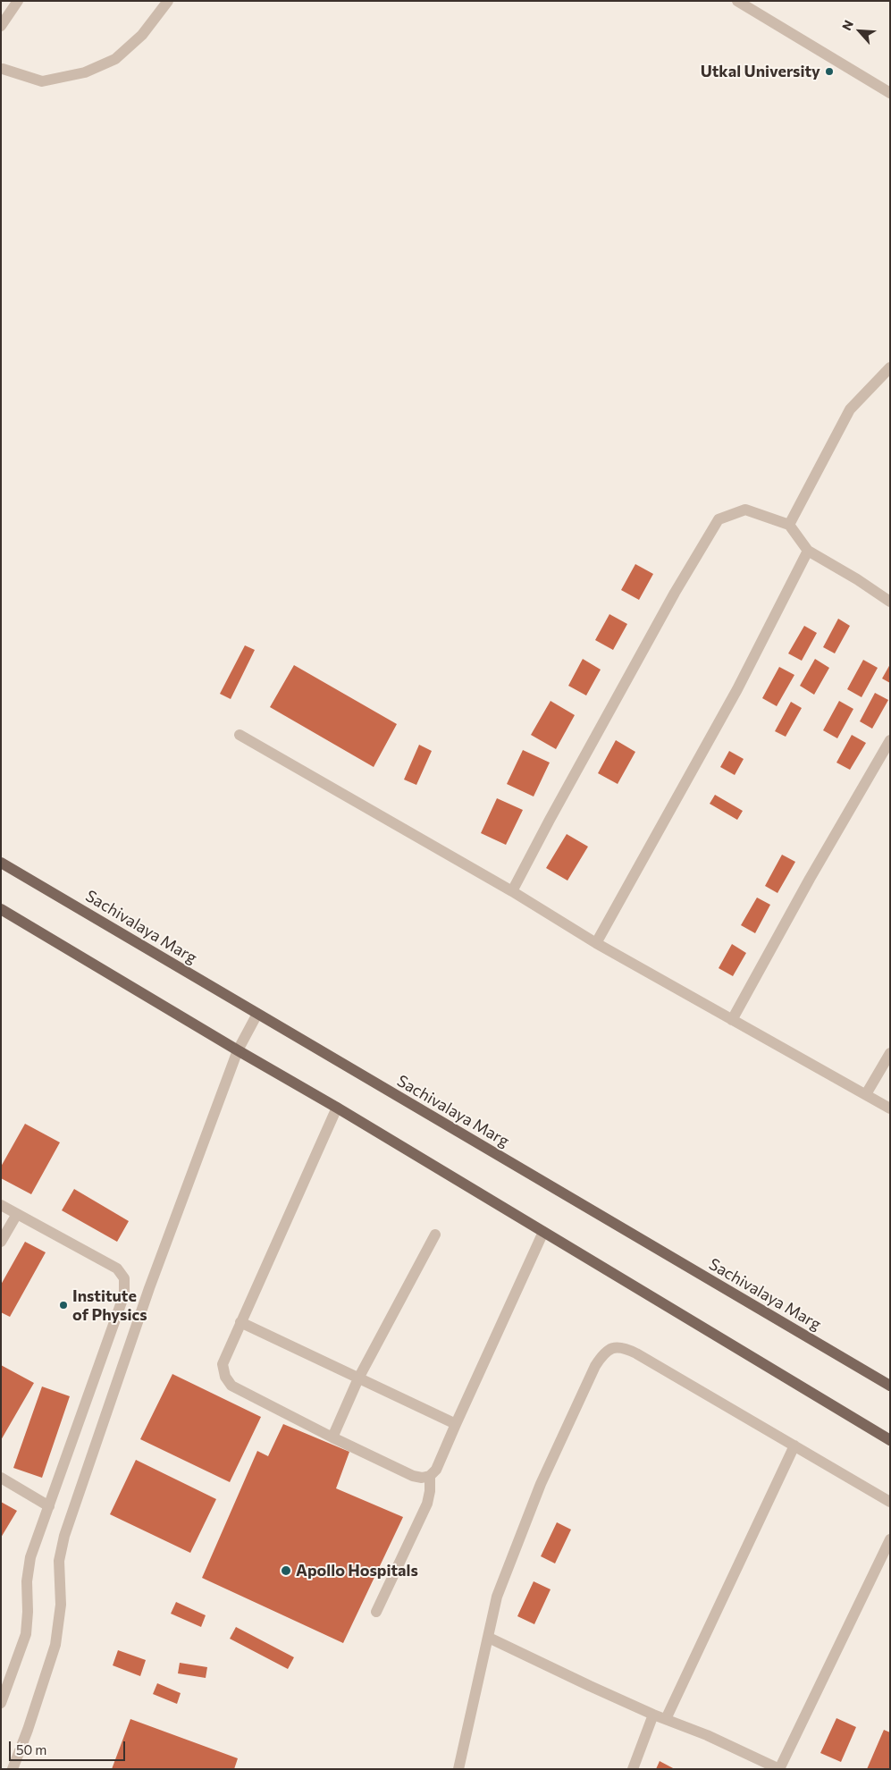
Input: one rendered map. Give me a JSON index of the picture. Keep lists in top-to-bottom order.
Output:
{
  "streets": {
    "main road": ["Sachivalaya Marg"]
  },
  "places": ["Utkal University", "Institute of Physics", "Apollo Hospitals"],
  "scale_bar": "50 m",
  "north": "top left"
}
